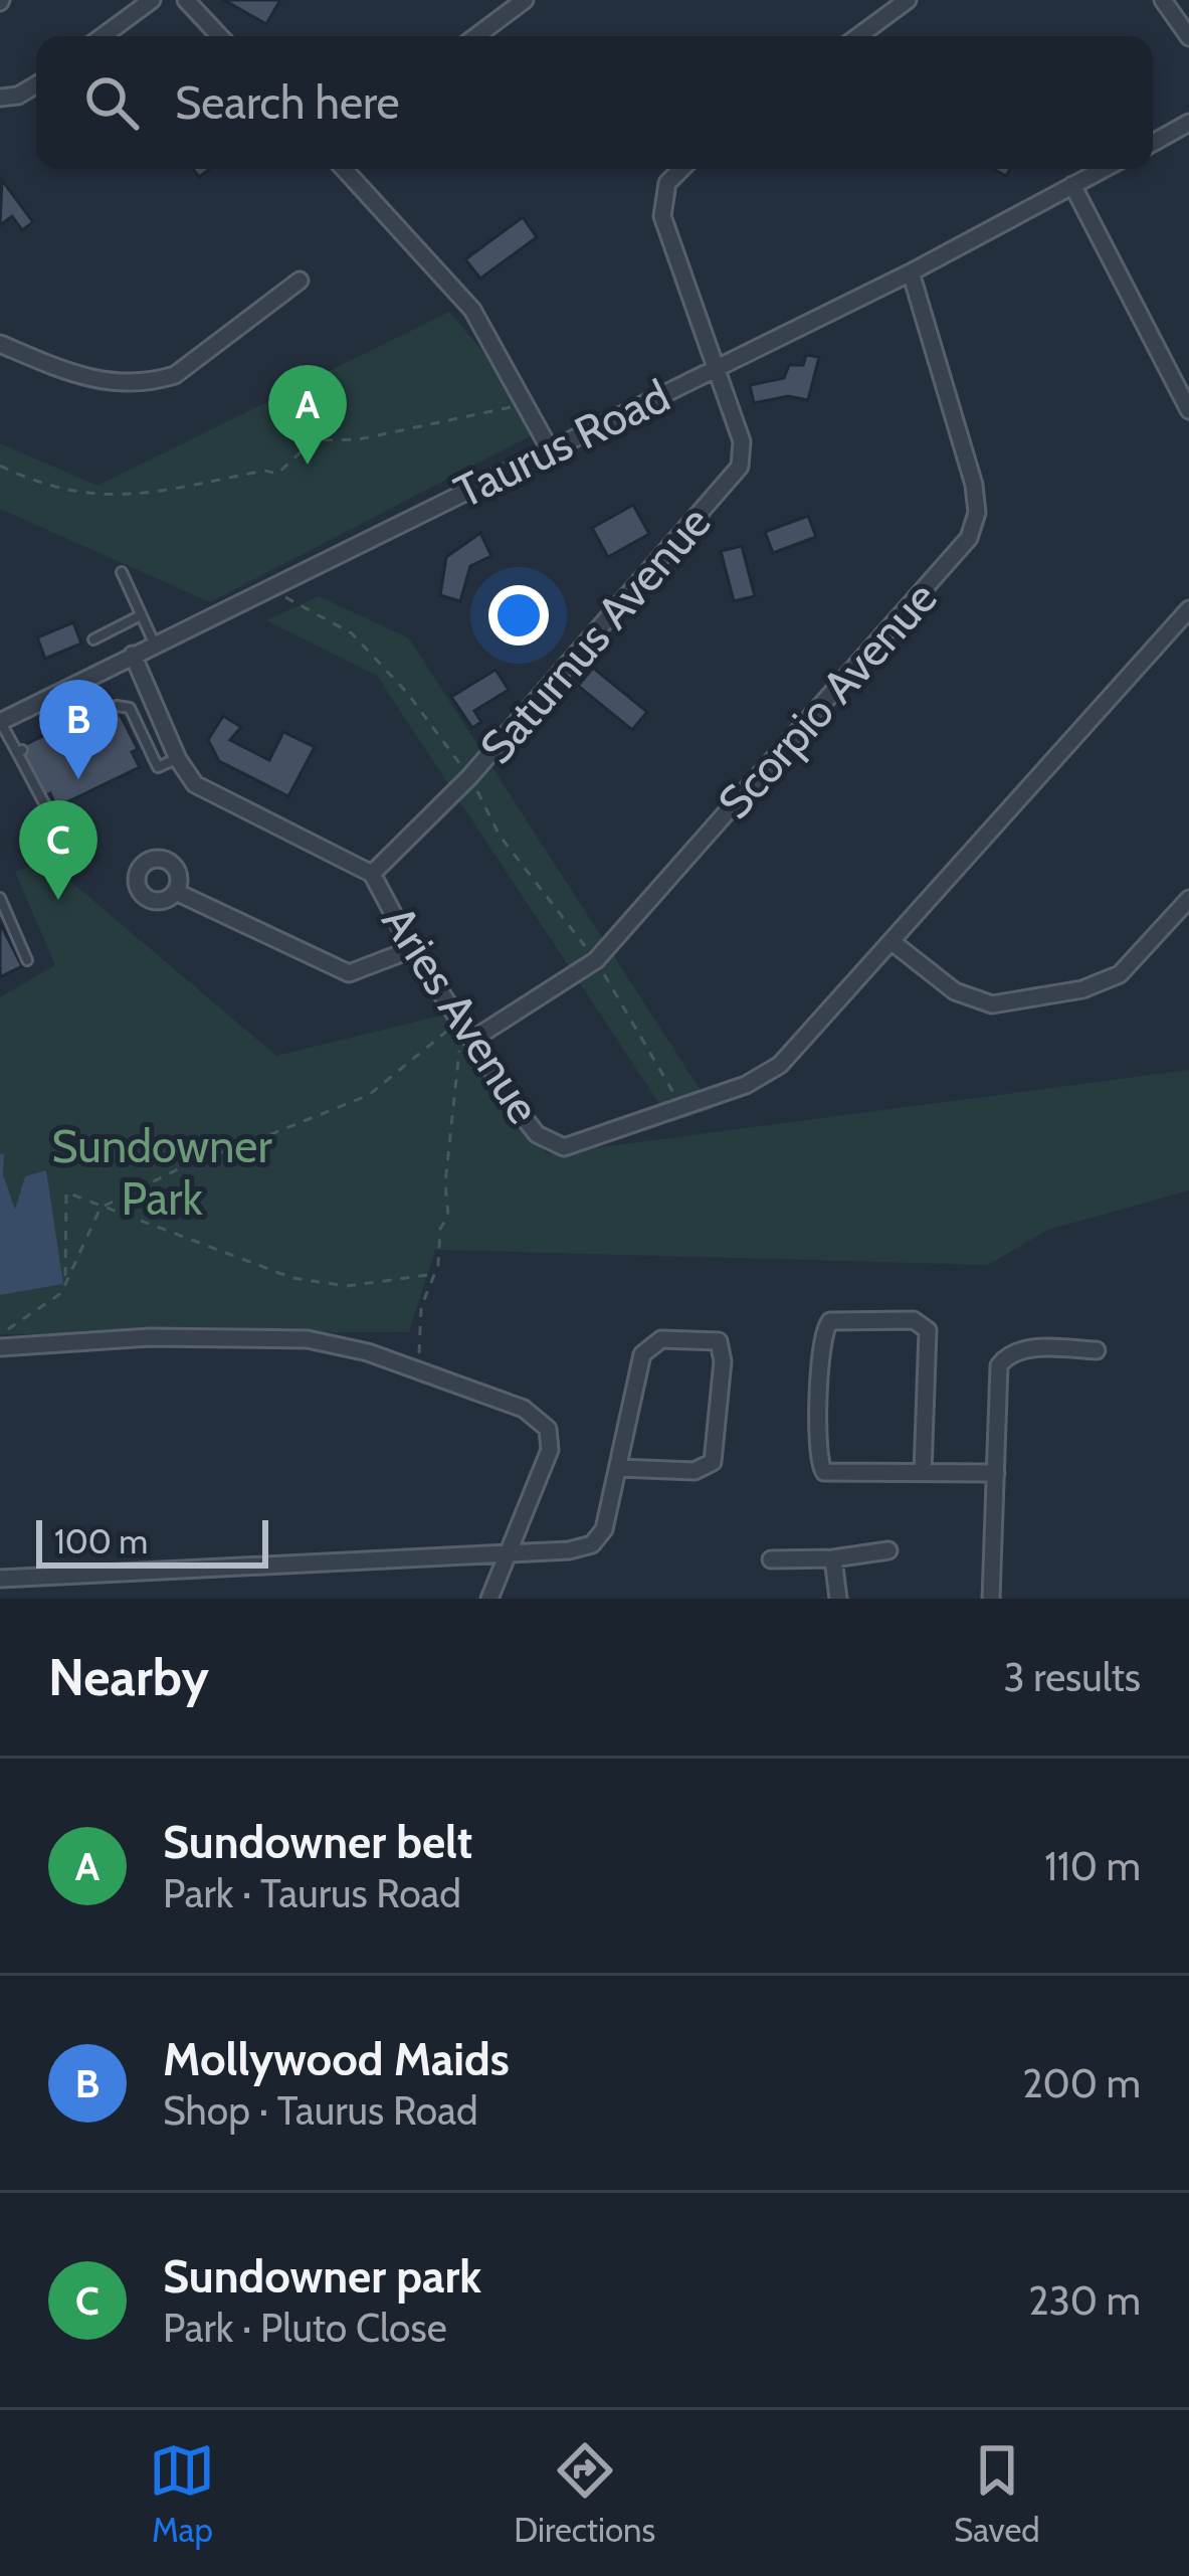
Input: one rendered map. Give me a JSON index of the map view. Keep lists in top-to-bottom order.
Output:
{
  "streets": {
    "street": [
      "Taurus Road",
      "Saturnus Avenue",
      "Scorpio Avenue",
      "Aries Avenue"
    ]
  },
  "crossings": [
    ["Taurus Road", "Saturnus Avenue"],
    ["Taurus Road", "Scorpio Avenue"],
    ["Taurus Road", "Aries Avenue"],
    ["Saturnus Avenue", "Aries Avenue"],
    ["Scorpio Avenue", "Aries Avenue"]
  ],
  "parks": ["Sundowner Park"],
  "scale_bar": "100 m",
  "page": {
    "search": "Search here",
    "pins": ["A", "B", "C"],
    "scale": "100 m",
    "heading": ["Nearby", "3 results"],
    "list": [
      {
        "mark": "A",
        "name": "Sundowner belt",
        "note": "Park · Taurus Road",
        "value": "110 m"
      },
      {
        "mark": "B",
        "name": "Mollywood Maids",
        "note": "Shop · Taurus Road",
        "value": "200 m"
      },
      {
        "mark": "C",
        "name": "Sundowner park",
        "note": "Park · Pluto Close",
        "value": "230 m"
      }
    ],
    "nav": ["Map", "Directions", "Saved"]
  }
}
